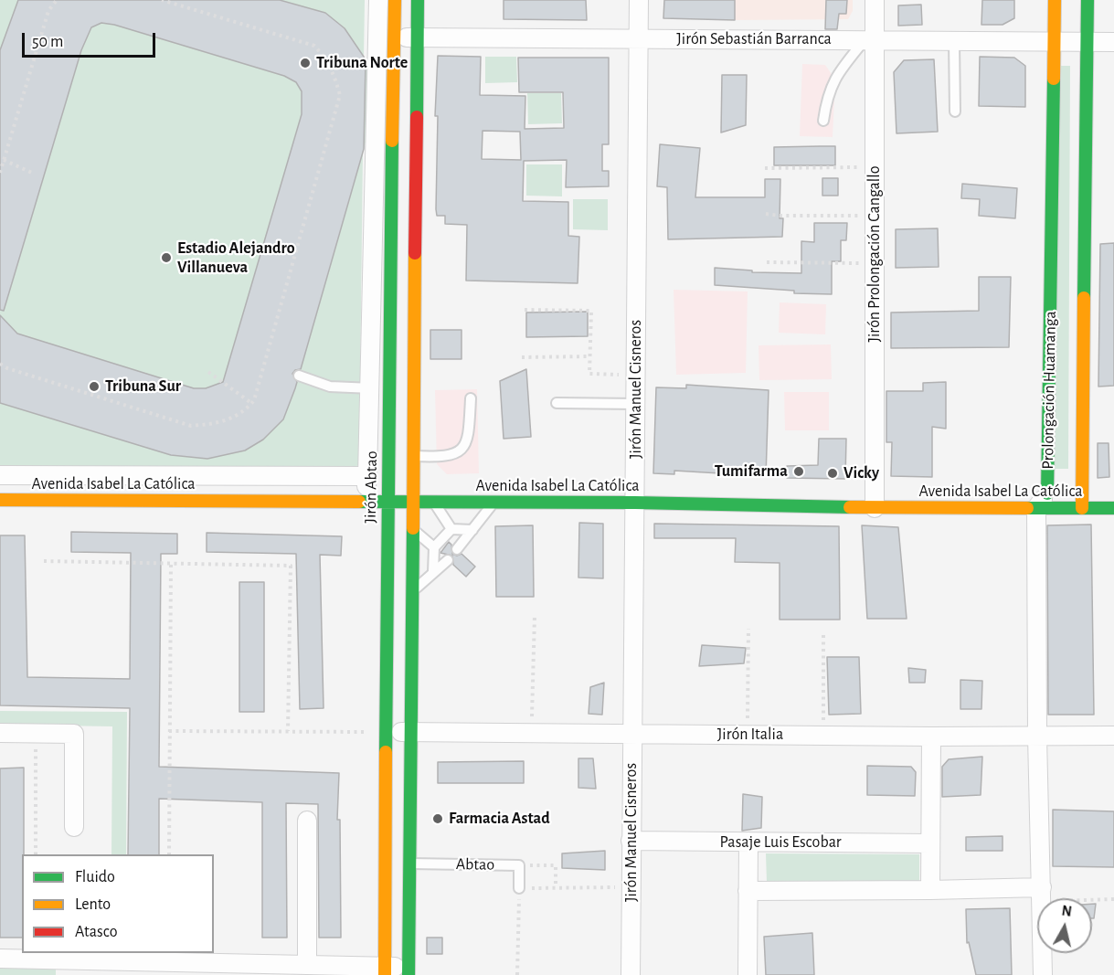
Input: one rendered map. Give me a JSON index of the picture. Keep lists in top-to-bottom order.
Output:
{
  "streets": {
    "street": [
      "Jirón Sebastián Barranca",
      "Jirón Prolongación Cangallo",
      "Jirón Manuel Cisneros",
      "Prolongación Huamanga",
      "Avenida Isabel La Católica",
      "Jirón Abtao",
      "Jirón Italia",
      "Pasaje Luis Escobar"
    ],
    "lane": ["Abtao"]
  },
  "crossings": [
    ["Jirón Sebastián Barranca", "Jirón Prolongación Cangallo"],
    ["Jirón Sebastián Barranca", "Jirón Manuel Cisneros"],
    ["Jirón Sebastián Barranca", "Prolongación Huamanga"],
    ["Jirón Sebastián Barranca", "Jirón Abtao"],
    ["Jirón Prolongación Cangallo", "Avenida Isabel La Católica"],
    ["Jirón Manuel Cisneros", "Avenida Isabel La Católica"],
    ["Jirón Manuel Cisneros", "Jirón Italia"],
    ["Jirón Manuel Cisneros", "Pasaje Luis Escobar"],
    ["Prolongación Huamanga", "Avenida Isabel La Católica"],
    ["Avenida Isabel La Católica", "Jirón Abtao"],
    ["Jirón Abtao", "Jirón Italia"]
  ],
  "places": [
    "Tribuna Norte",
    "Estadio Alejandro Villanueva",
    "Tribuna Sur",
    "Tumifarma",
    "Vicky",
    "Farmacia Astad"
  ],
  "legend": ["Fluido", "Lento", "Atasco"],
  "scale_bar": "50 m",
  "north": "top"
}
